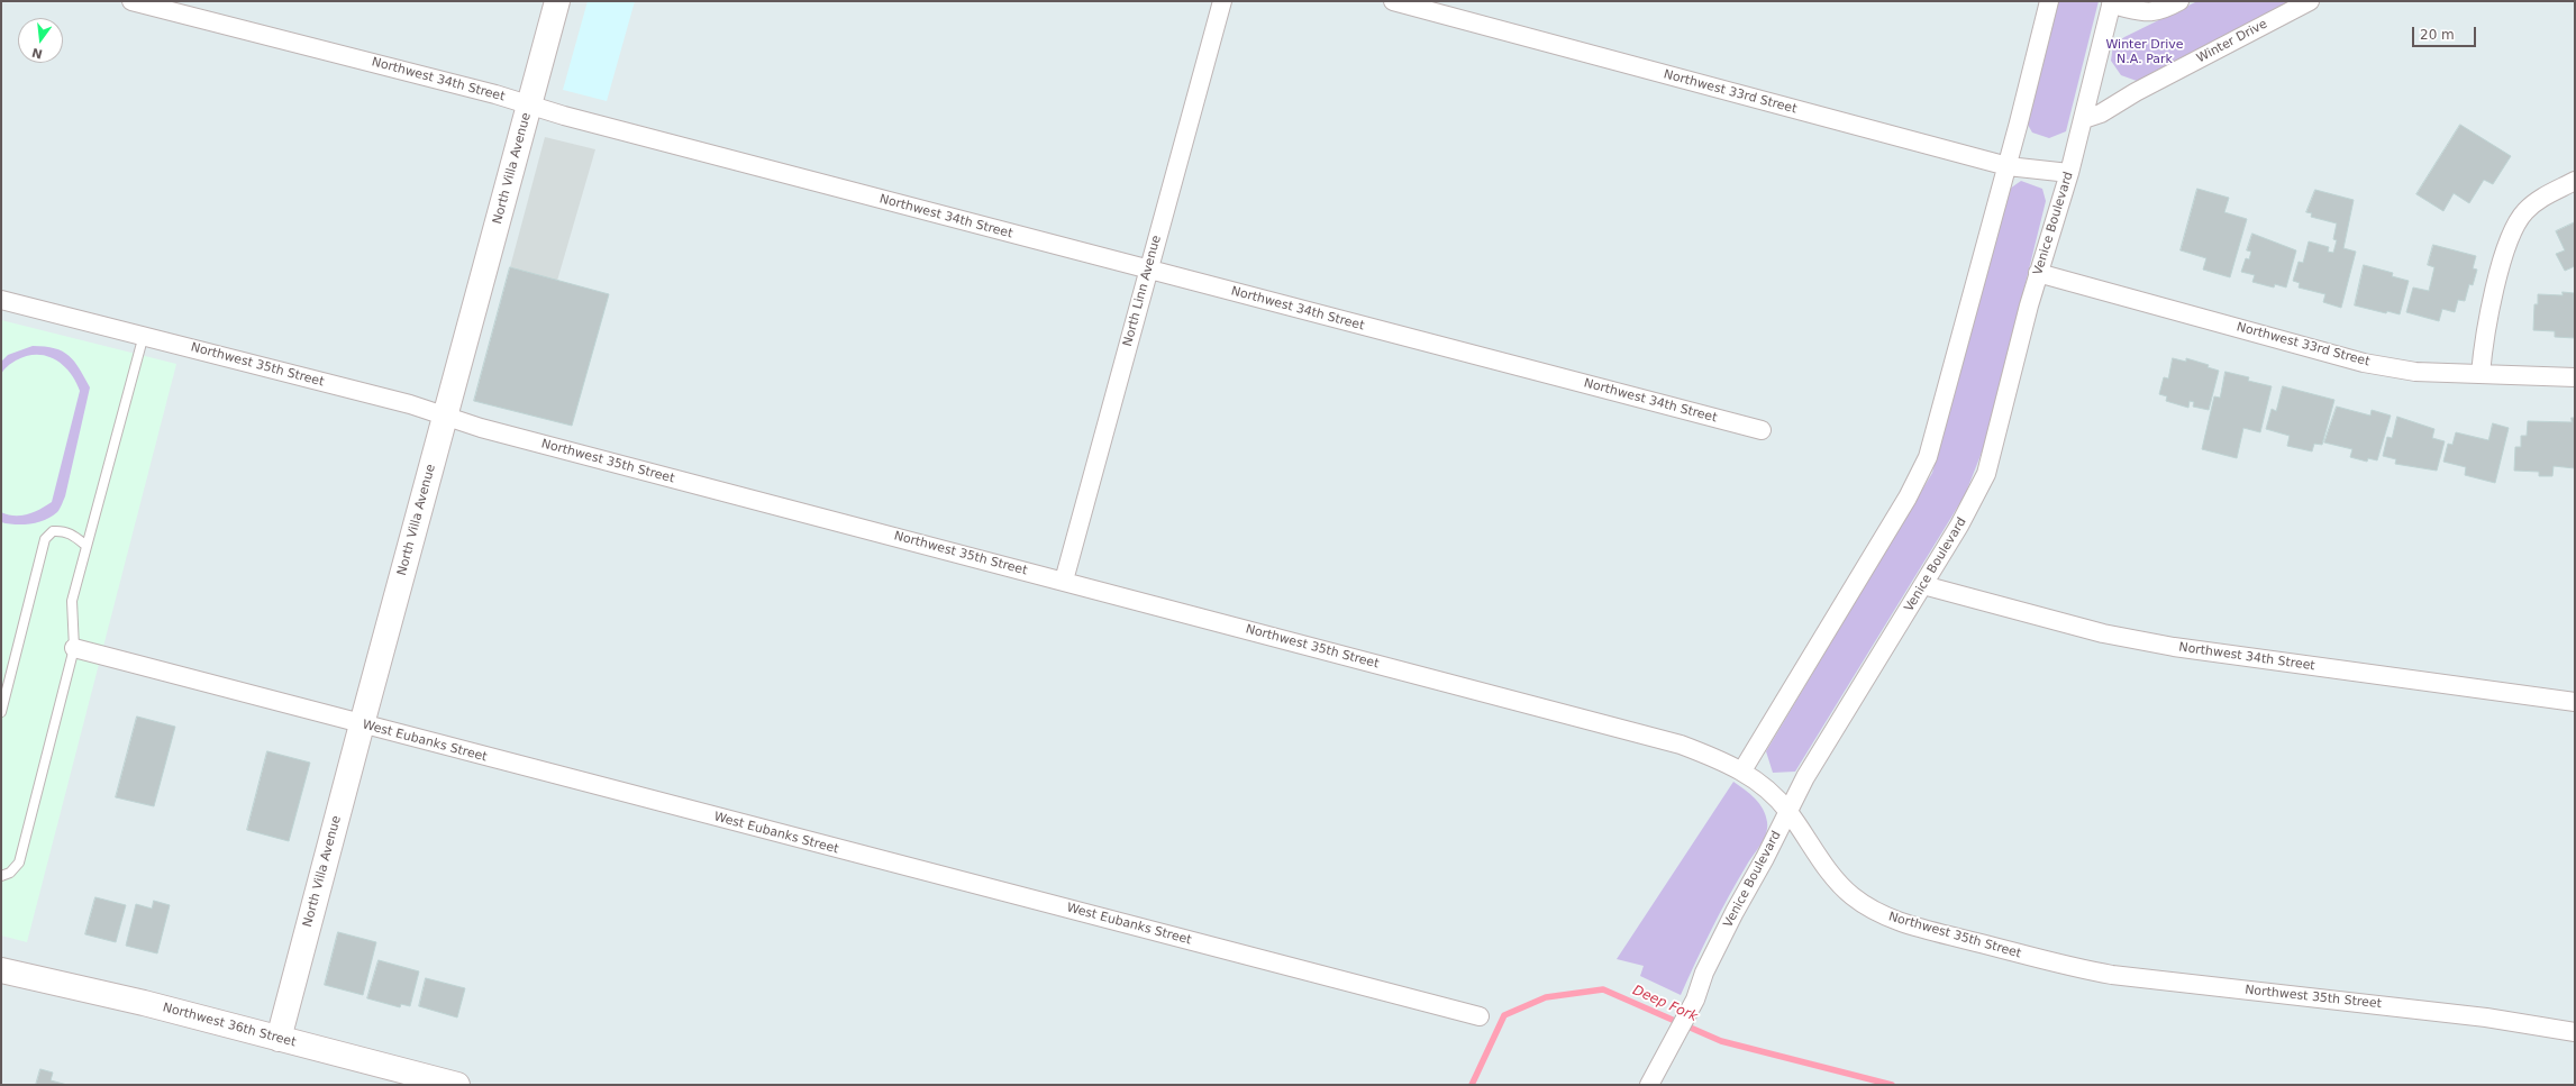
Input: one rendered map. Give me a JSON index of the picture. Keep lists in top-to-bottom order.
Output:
{
  "streets": {
    "street": [
      "Winter Drive",
      "Northwest 34th Street",
      "Northwest 33rd Street",
      "North Villa Avenue",
      "Venice Boulevard",
      "North Linn Avenue",
      "Northwest 35th Street",
      "West Eubanks Street",
      "Northwest 36th Street"
    ]
  },
  "crossings": [
    ["Winter Drive", "Venice Boulevard"],
    ["Northwest 34th Street", "North Villa Avenue"],
    ["Northwest 34th Street", "Venice Boulevard"],
    ["Northwest 34th Street", "North Linn Avenue"],
    ["Northwest 33rd Street", "Venice Boulevard"],
    ["North Villa Avenue", "Northwest 35th Street"],
    ["North Villa Avenue", "West Eubanks Street"],
    ["North Villa Avenue", "Northwest 36th Street"],
    ["Venice Boulevard", "Northwest 35th Street"],
    ["North Linn Avenue", "Northwest 35th Street"]
  ],
  "water": ["Deep Fork"],
  "parks": ["Winter Drive N.A. Park"],
  "scale_bar": "20 m",
  "north": "bottom"
}
